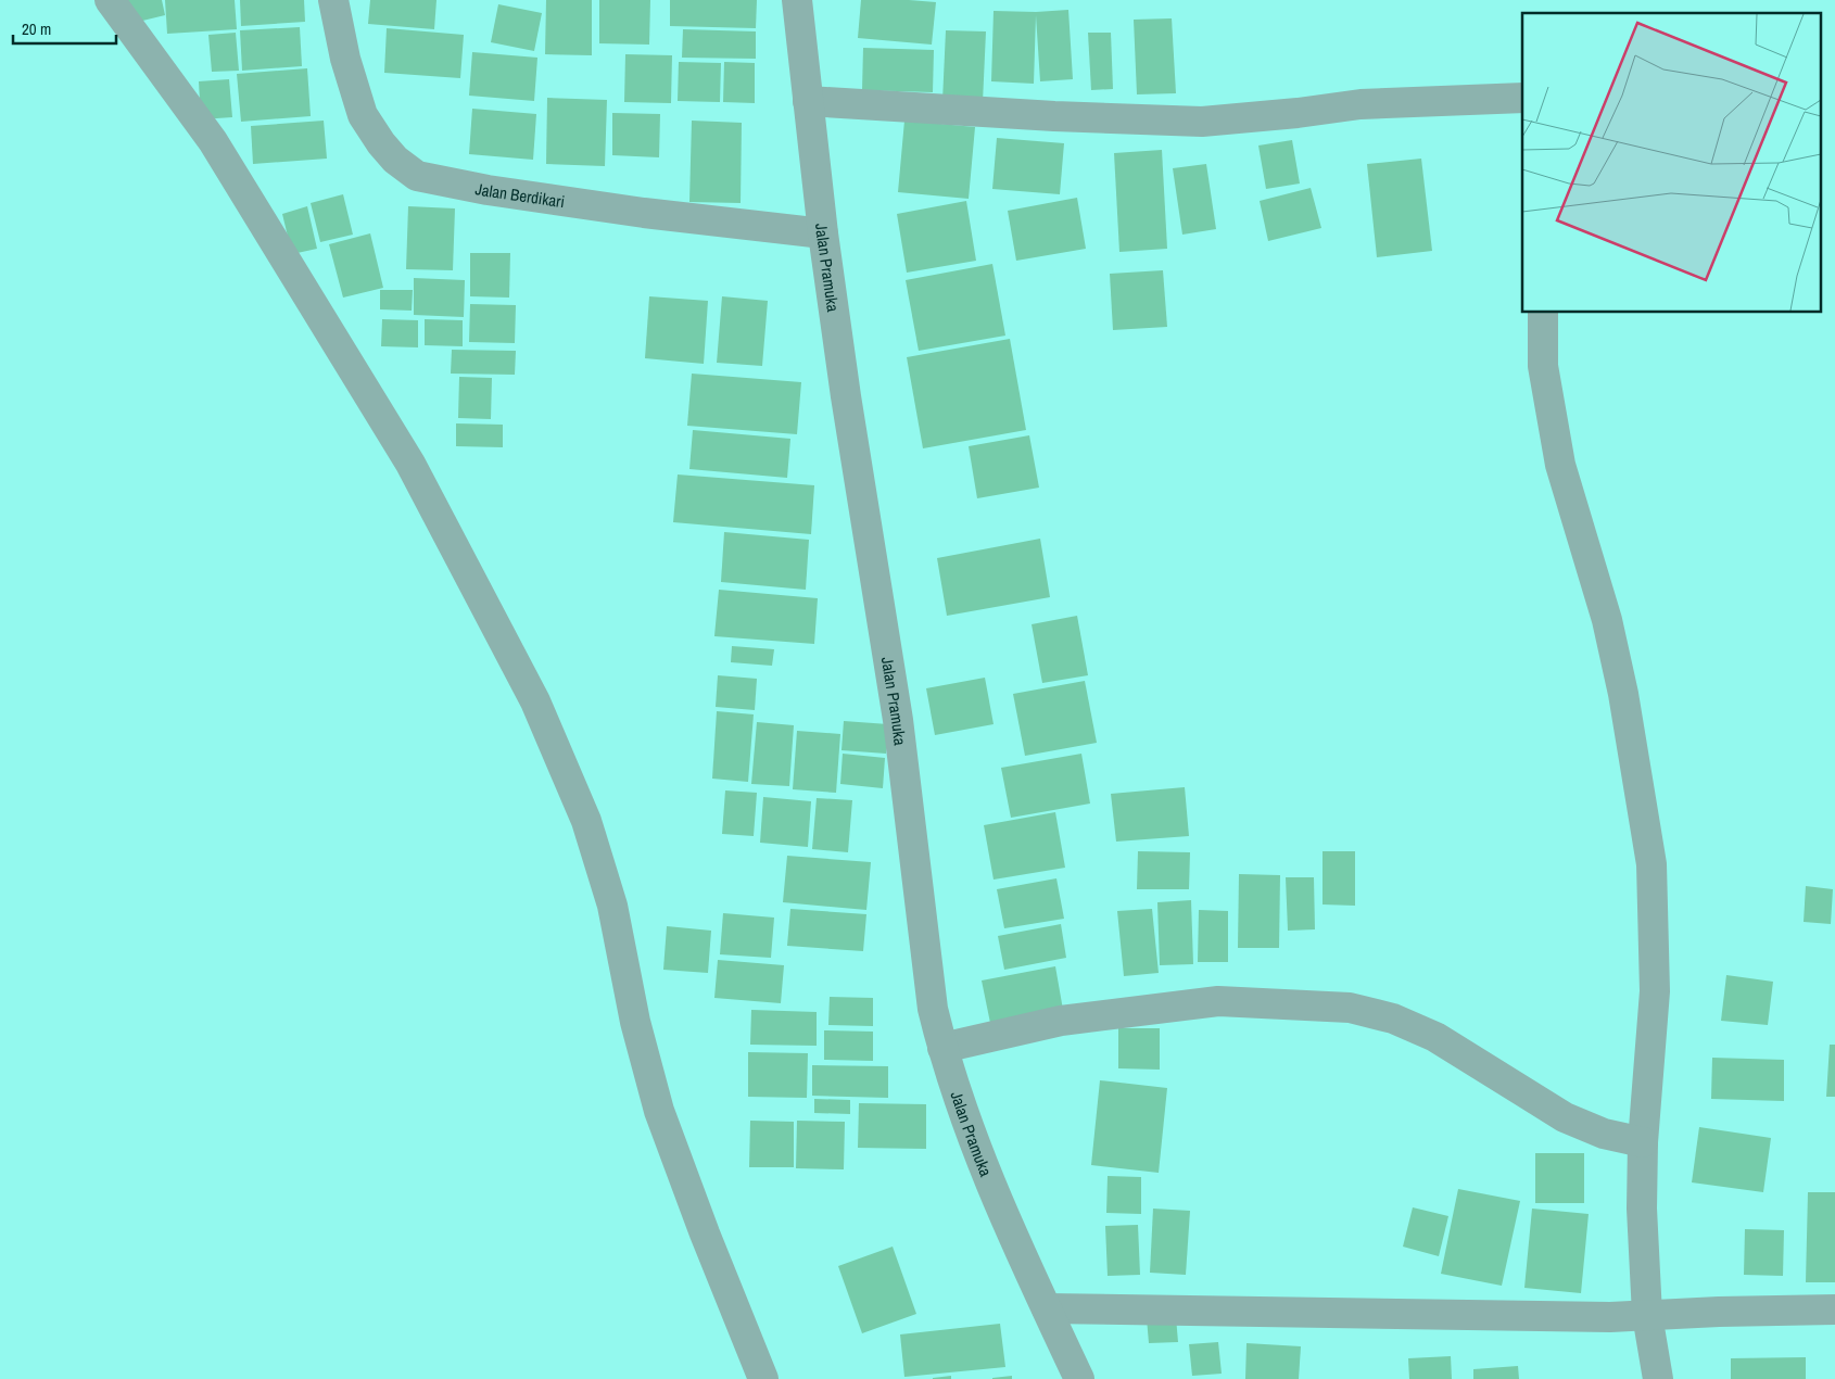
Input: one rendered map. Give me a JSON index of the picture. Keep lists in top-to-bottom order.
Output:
{
  "streets": {
    "street": ["Jalan Berdikari", "Jalan Pramuka"]
  },
  "crossings": [
    ["Jalan Berdikari", "Jalan Pramuka"]
  ],
  "scale_bar": "20 m"
}
